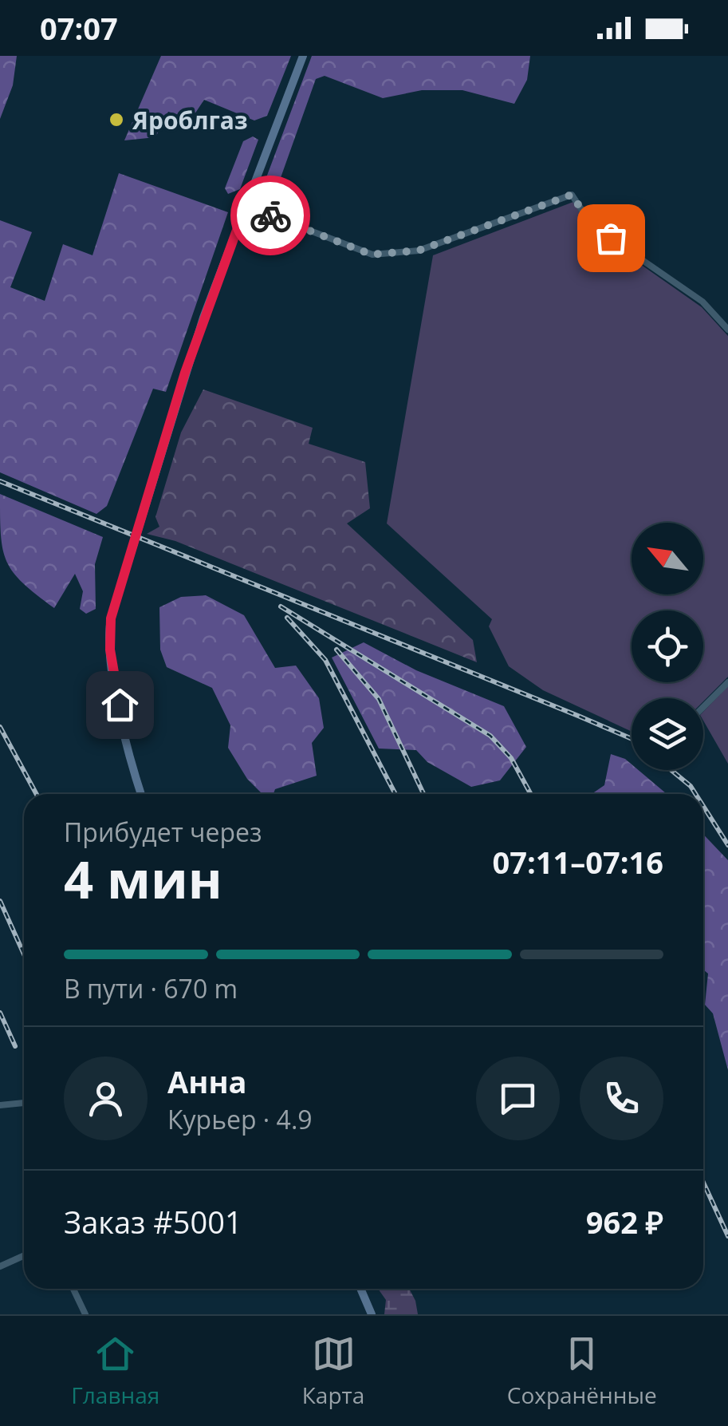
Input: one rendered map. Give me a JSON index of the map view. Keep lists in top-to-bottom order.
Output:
{
  "places": ["Яроблгаз"],
  "north": "top left",
  "page": {
    "status": "07:07",
    "heading": ["4 мин", "Прибудет через", "07:11–07:16"],
    "panel": [
      "Анна",
      "Курьер · 4.9",
      "Заказ #5001",
      "962 ₽"
    ],
    "bar": "В пути · 670 m",
    "tabs": ["Главная", "Карта", "Сохранённые"]
  }
}
